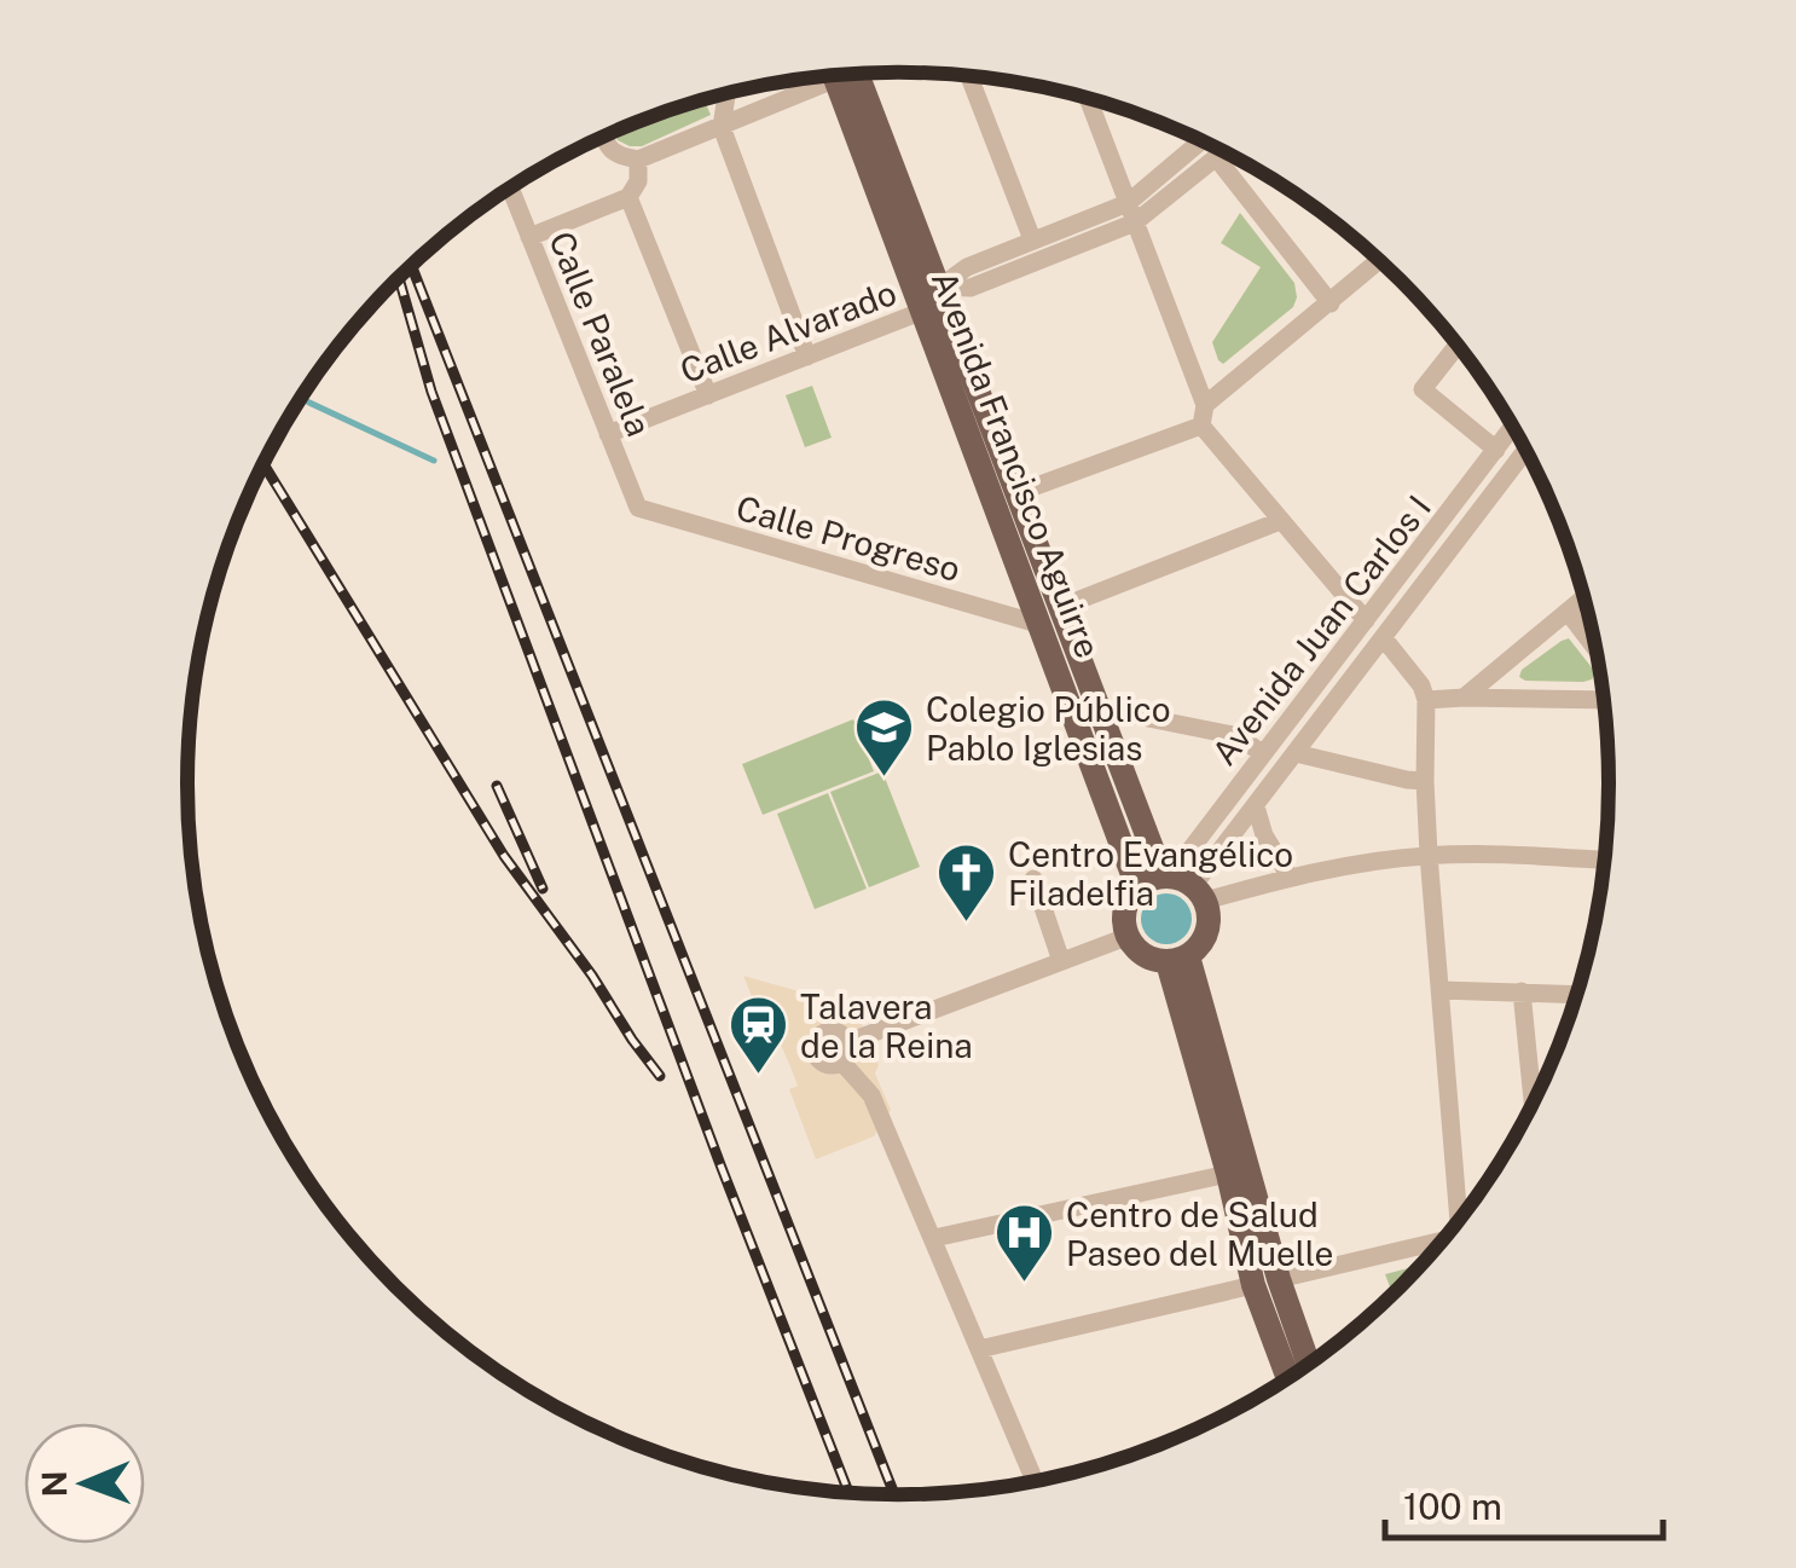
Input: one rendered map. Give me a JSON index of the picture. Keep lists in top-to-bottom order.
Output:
{
  "streets": {
    "main road": ["Avenida Francisco Aguirre"],
    "street": [
      "Calle Alvarado",
      "Calle Paralela",
      "Calle Progreso",
      "Avenida Juan Carlos I"
    ]
  },
  "crossings": [
    ["Calle Alvarado", "Calle Paralela"],
    ["Calle Alvarado", "Avenida Francisco Aguirre"],
    ["Calle Paralela", "Calle Progreso"],
    ["Avenida Francisco Aguirre", "Calle Progreso"],
    ["Avenida Francisco Aguirre", "Avenida Juan Carlos I"]
  ],
  "places": {
    "school or university": ["Colegio Público Pablo Iglesias"],
    "church": ["Centro Evangélico Filadelfia"],
    "station": ["Talavera de la Reina"],
    "hospital": ["Centro de Salud Paseo del Muelle"]
  },
  "scale_bar": "100 m",
  "north": "left"
}
